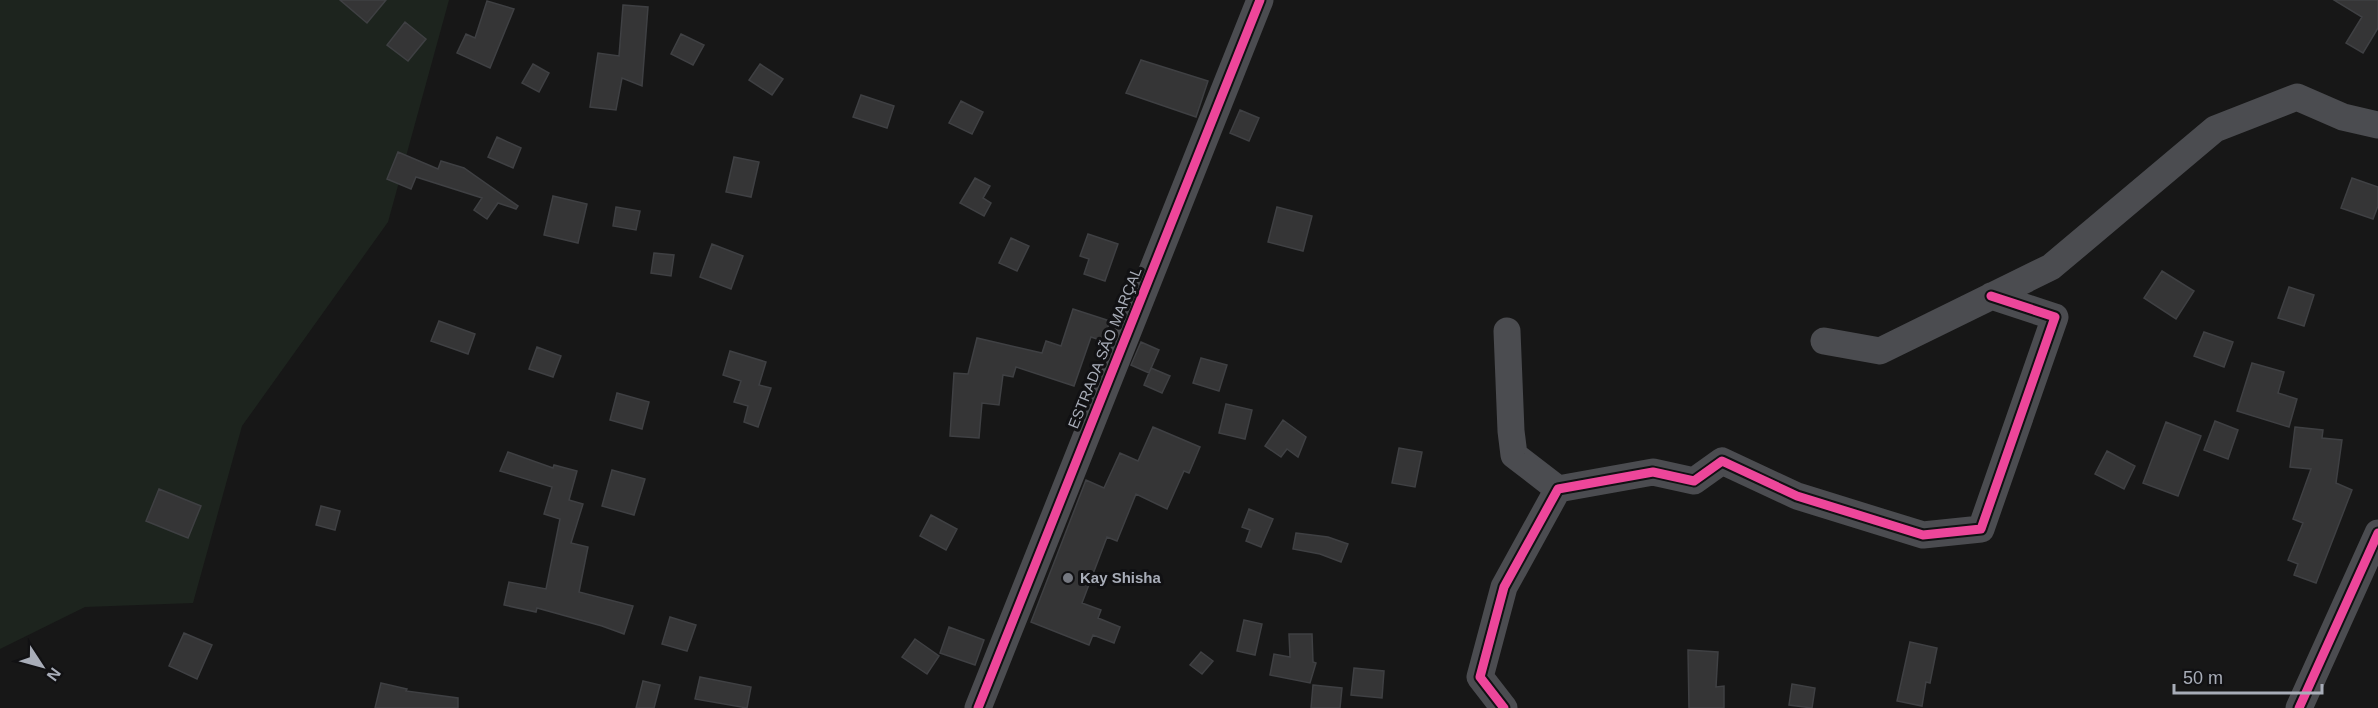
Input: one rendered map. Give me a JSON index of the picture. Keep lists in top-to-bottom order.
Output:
{
  "streets": {
    "street": ["ESTRADA SÃO MARÇAL"]
  },
  "places": ["Kay Shisha"],
  "scale_bar": "50 m",
  "north": "bottom right"
}
